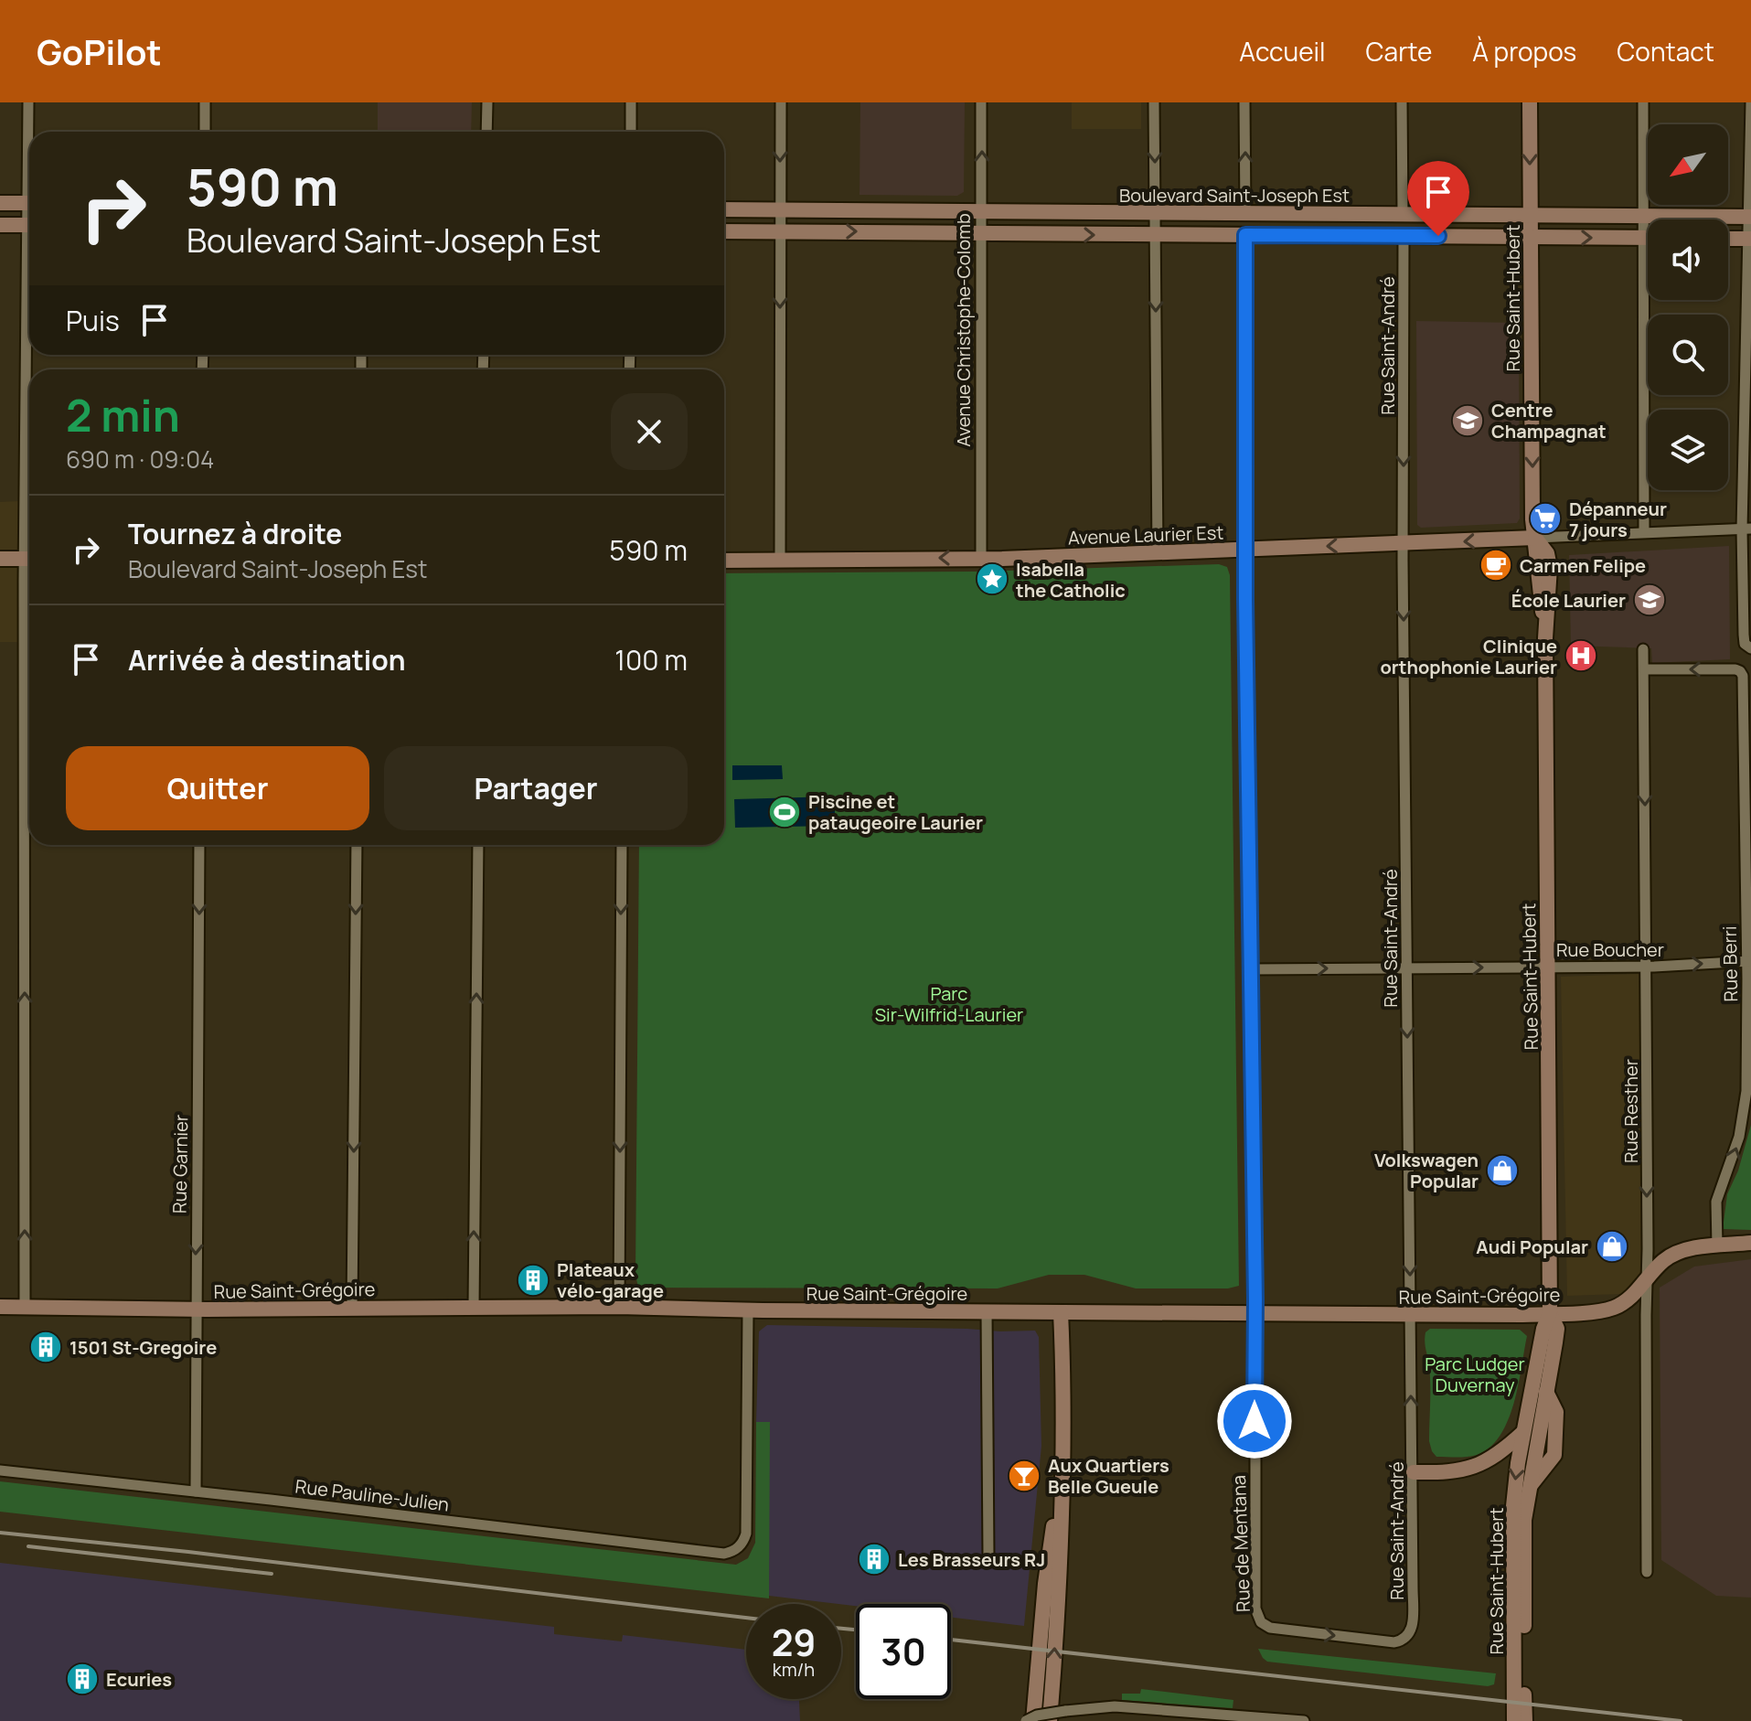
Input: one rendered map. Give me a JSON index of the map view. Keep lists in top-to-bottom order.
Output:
{
  "streets": {
    "street": [
      "Boulevard Saint-Joseph Est",
      "Rue Saint-Hubert",
      "Avenue Christophe-Colomb",
      "Rue Saint-André",
      "Avenue Laurier Est",
      "Rue Boucher",
      "Rue Berri",
      "Rue Resther",
      "Rue Garnier",
      "Rue Saint-Grégoire",
      "Rue Pauline-Julien",
      "Rue de Mentana"
    ]
  },
  "crossings": [
    ["Boulevard Saint-Joseph Est", "Rue Saint-Hubert"],
    ["Boulevard Saint-Joseph Est", "Avenue Christophe-Colomb"],
    ["Rue Saint-Hubert", "Avenue Laurier Est"],
    ["Rue Saint-Hubert", "Rue Boucher"],
    ["Rue Saint-Hubert", "Rue Saint-Grégoire"],
    ["Avenue Christophe-Colomb", "Avenue Laurier Est"],
    ["Rue Saint-André", "Avenue Laurier Est"],
    ["Rue Saint-André", "Rue Boucher"],
    ["Rue Saint-André", "Rue Saint-Grégoire"],
    ["Rue Saint-André", "Rue de Mentana"],
    ["Avenue Laurier Est", "Rue de Mentana"],
    ["Rue Boucher", "Rue Berri"],
    ["Rue Boucher", "Rue Resther"],
    ["Rue Boucher", "Rue de Mentana"],
    ["Rue Berri", "Rue Resther"],
    ["Rue Berri", "Rue Saint-Grégoire"],
    ["Rue Resther", "Rue Saint-Grégoire"],
    ["Rue Garnier", "Rue Saint-Grégoire"],
    ["Rue Garnier", "Rue Pauline-Julien"],
    ["Rue Saint-Grégoire", "Rue Pauline-Julien"],
    ["Rue Saint-Grégoire", "Rue de Mentana"]
  ],
  "one_way": [
    "Avenue Laurier Est",
    "Rue Boucher",
    "Rue Resther",
    "Rue Garnier"
  ],
  "parks": ["Parc Sir-Wilfrid-Laurier", "Parc Ludger Duvernay"],
  "places": {
    "school or university": ["Centre Champagnat", "École Laurier"],
    "supermarket": ["Dépanneur 7 jours"],
    "cafe": ["Carmen Felipe"],
    "place": ["Isabella the Catholic"],
    "hospital": ["Clinique orthophonie Laurier"],
    "sports": ["Piscine et pataugeoire Laurier"],
    "shop": ["Volkswagen Popular", "Audi Popular"],
    "building": [
      "Plateaux vélo-garage",
      "1501 St-Gregoire",
      "Les Brasseurs RJ",
      "Ecuries"
    ],
    "bar": ["Aux Quartiers Belle Gueule"]
  },
  "north": "bottom left",
  "page": {
    "header": "GoPilot",
    "nav": [
      "Accueil",
      "Carte",
      "À propos",
      "Contact"
    ],
    "turn": ["590 m", "Boulevard Saint-Joseph Est"],
    "then": "Puis",
    "heading": ["2 min", "690 m · 09:04"],
    "list": [
      {
        "name": "Tournez à droite",
        "note": "Boulevard Saint-Joseph Est",
        "value": "590 m"
      },
      {
        "name": "Arrivée à destination",
        "value": "100 m"
      }
    ],
    "buttons": ["Quitter", "Partager"],
    "speed": "29 km/h",
    "limit": "30"
  }
}
